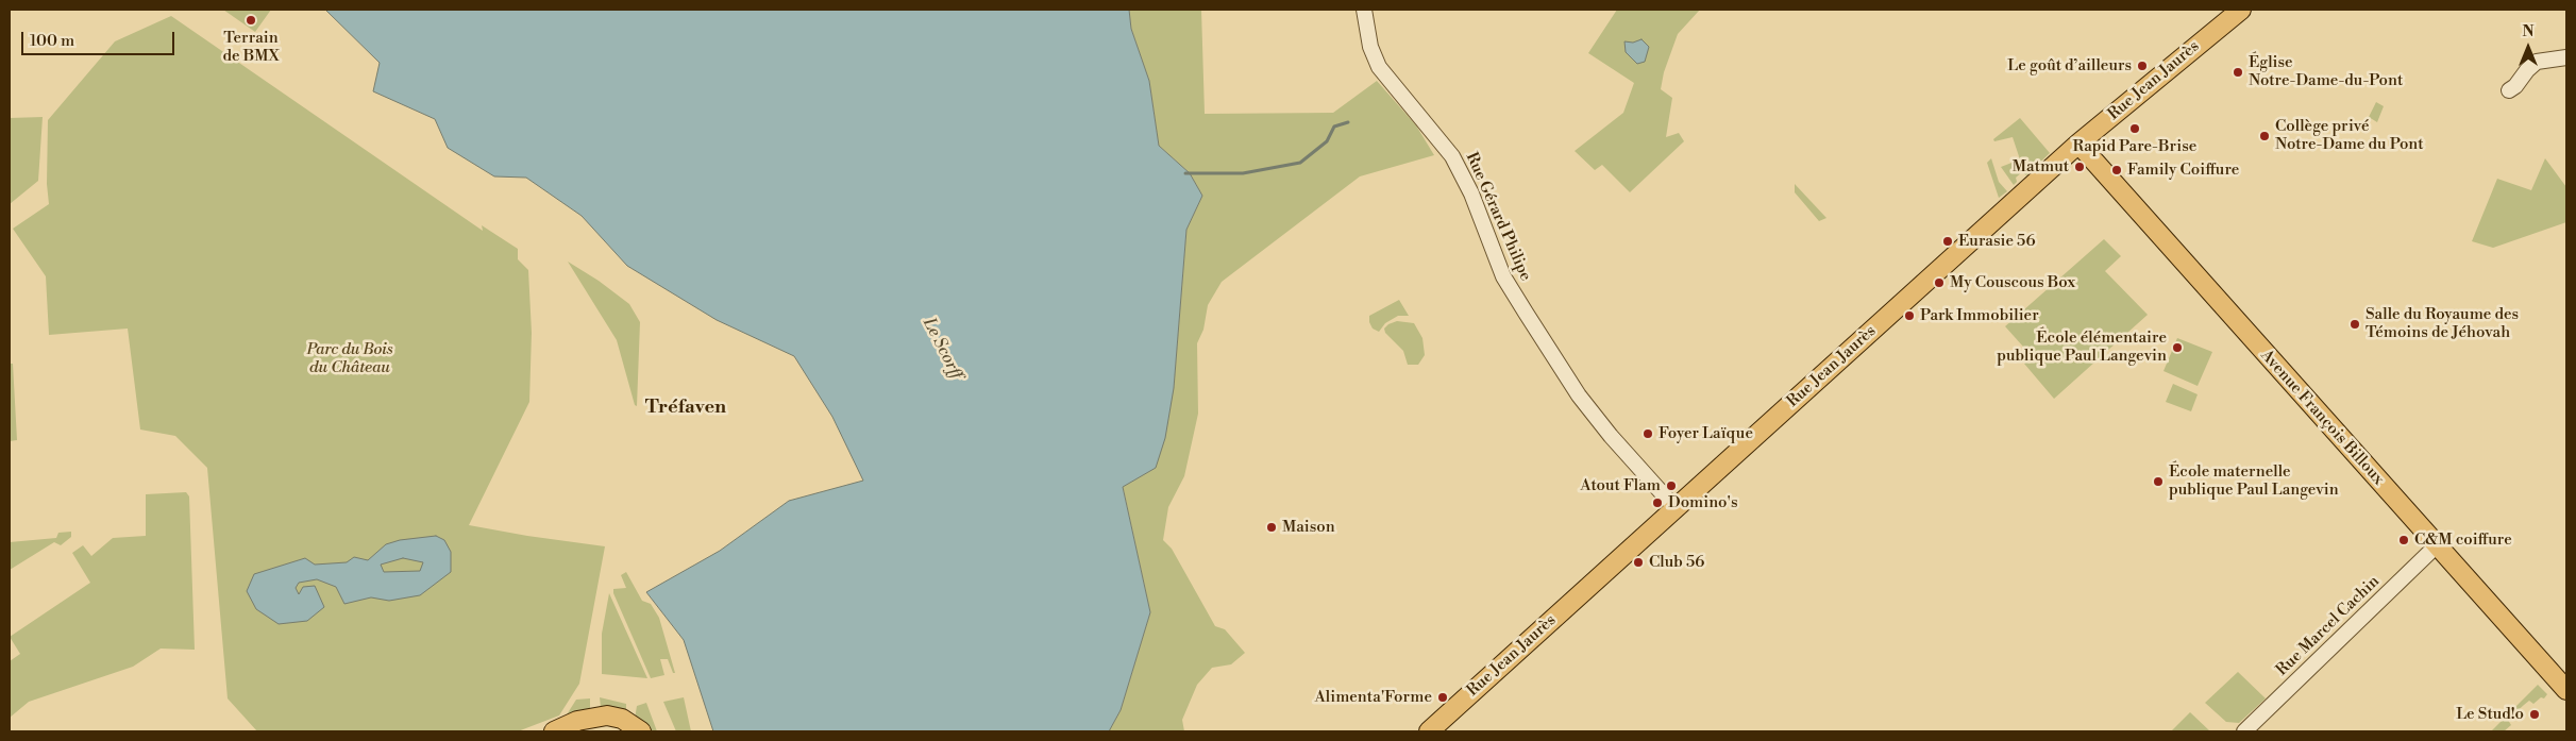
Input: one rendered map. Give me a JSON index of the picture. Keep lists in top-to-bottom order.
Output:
{
  "streets": {
    "main road": ["Rue Jean Jaurès", "Avenue François Billoux"],
    "street": ["Rue Gérard Philipe", "Rue Marcel Cachin"]
  },
  "crossings": [
    ["Rue Jean Jaurès", "Rue Gérard Philipe"],
    ["Rue Jean Jaurès", "Avenue François Billoux"],
    ["Avenue François Billoux", "Rue Marcel Cachin"]
  ],
  "districts": ["Tréfaven"],
  "water": ["Le Scorff"],
  "parks": ["Parc du Bois du Château"],
  "places": [
    "Terrain de BMX",
    "Le goût d’ailleurs",
    "Église Notre-Dame-du-Pont",
    "Rapid Pare-Brise",
    "Collège privé Notre-Dame du Pont",
    "Matmut",
    "Family Coiffure",
    "Eurasie 56",
    "My Couscous Box",
    "Park Immobilier",
    "Salle du Royaume des Témoins de Jéhovah",
    "École élémentaire publique Paul Langevin",
    "Foyer Laïque",
    "École maternelle publique Paul Langevin",
    "Atout Flam",
    "Domino's",
    "Maison",
    "C&M coiffure",
    "Club 56",
    "Alimenta'Forme",
    "Le Stud!o"
  ],
  "scale_bar": "100 m",
  "north": "top"
}
